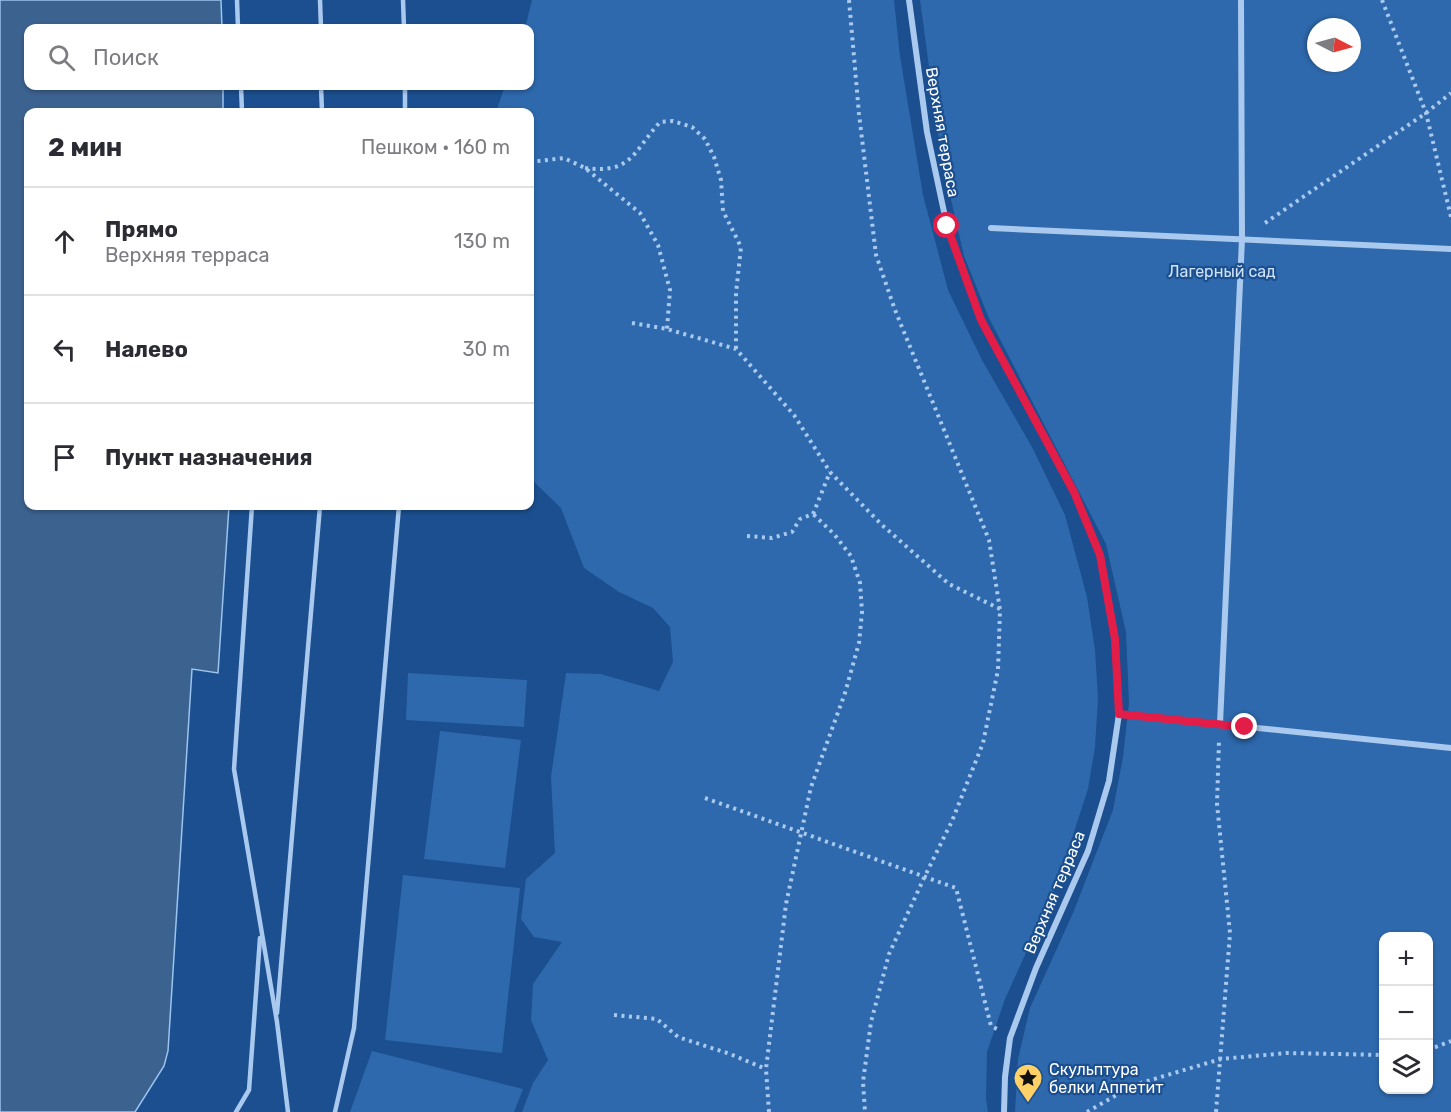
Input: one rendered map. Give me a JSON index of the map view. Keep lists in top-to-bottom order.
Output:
{
  "streets": {
    "street": ["Верхняя терраса"]
  },
  "parks": ["Лагерный сад"],
  "places": {
    "place": ["Скульптура белки Аппетит"]
  },
  "north": "right",
  "page": {
    "search": "Поиск",
    "heading": ["2 мин", "Пешком · 160 m"],
    "list": [
      ["Прямо", "Верхняя терраса", "130 m"],
      ["Налево", "30 m"],
      "Пункт назначения"
    ],
    "map_buttons": ["+", "−"]
  }
}
